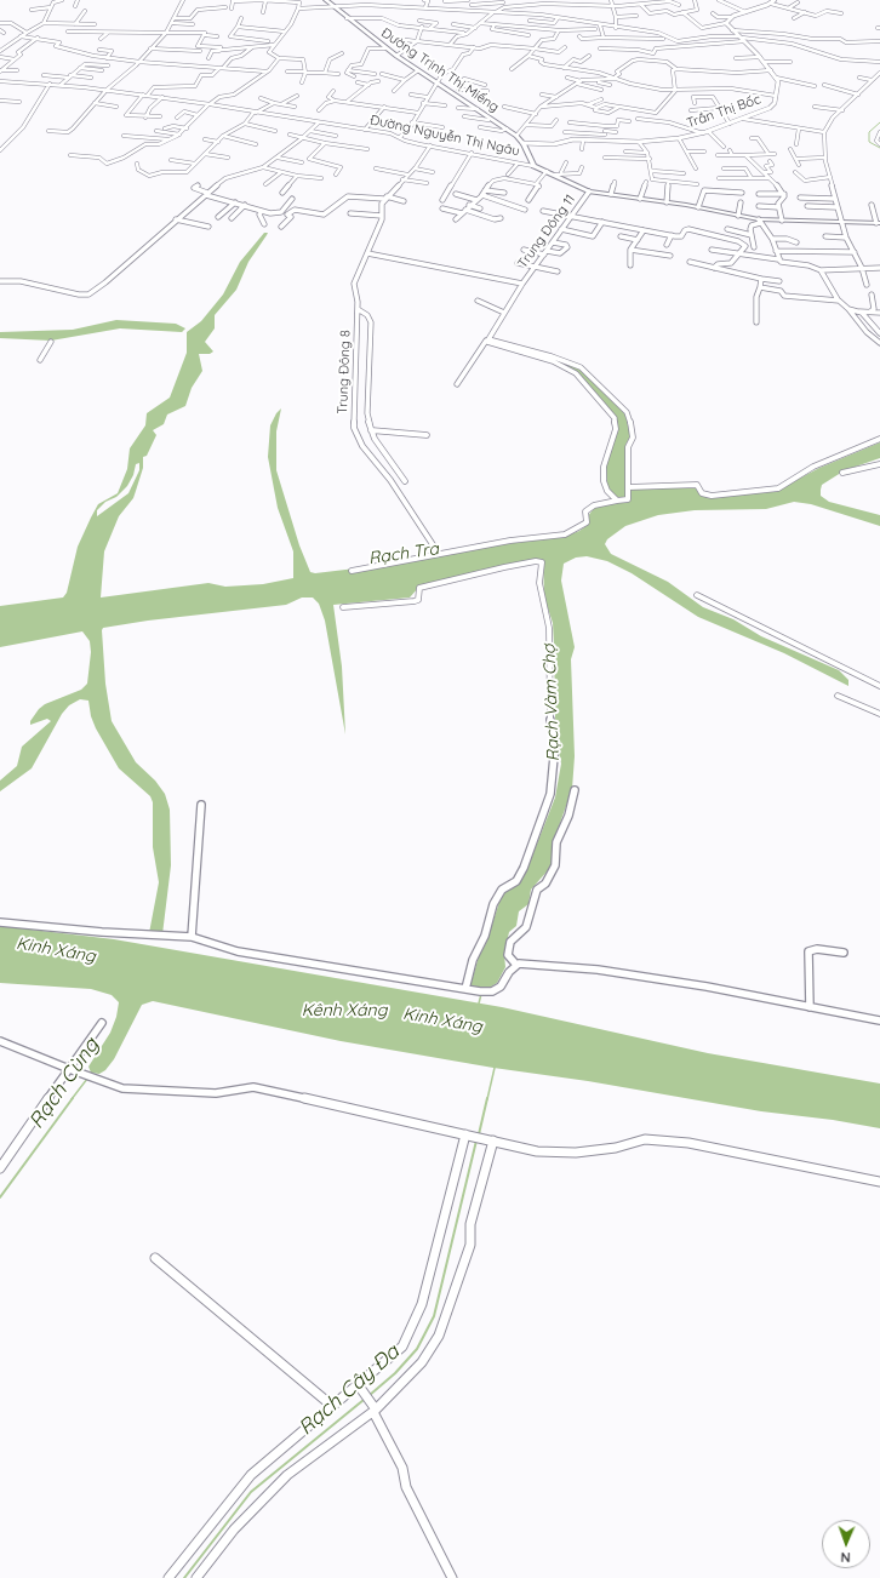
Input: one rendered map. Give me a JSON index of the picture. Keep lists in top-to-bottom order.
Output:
{
  "streets": {
    "main road": ["Đường Trịnh Thị Miếng", "Đường Nguyễn Thị Ngâu"],
    "street": ["Trần Thị Bốc", "Trung Đông 11", "Trung Đông 8"]
  },
  "crossings": [
    ["Đường Trịnh Thị Miếng", "Trần Thị Bốc"],
    ["Đường Trịnh Thị Miếng", "Đường Nguyễn Thị Ngâu"],
    ["Đường Nguyễn Thị Ngâu", "Trung Đông 11"]
  ],
  "water": [
    "Rạch Tra",
    "Rạch Vàm Chợ",
    "Kinh Xáng",
    "Kênh Xáng",
    "Rạch Cùng",
    "Rạch Cây Đa"
  ],
  "north": "bottom"
}
